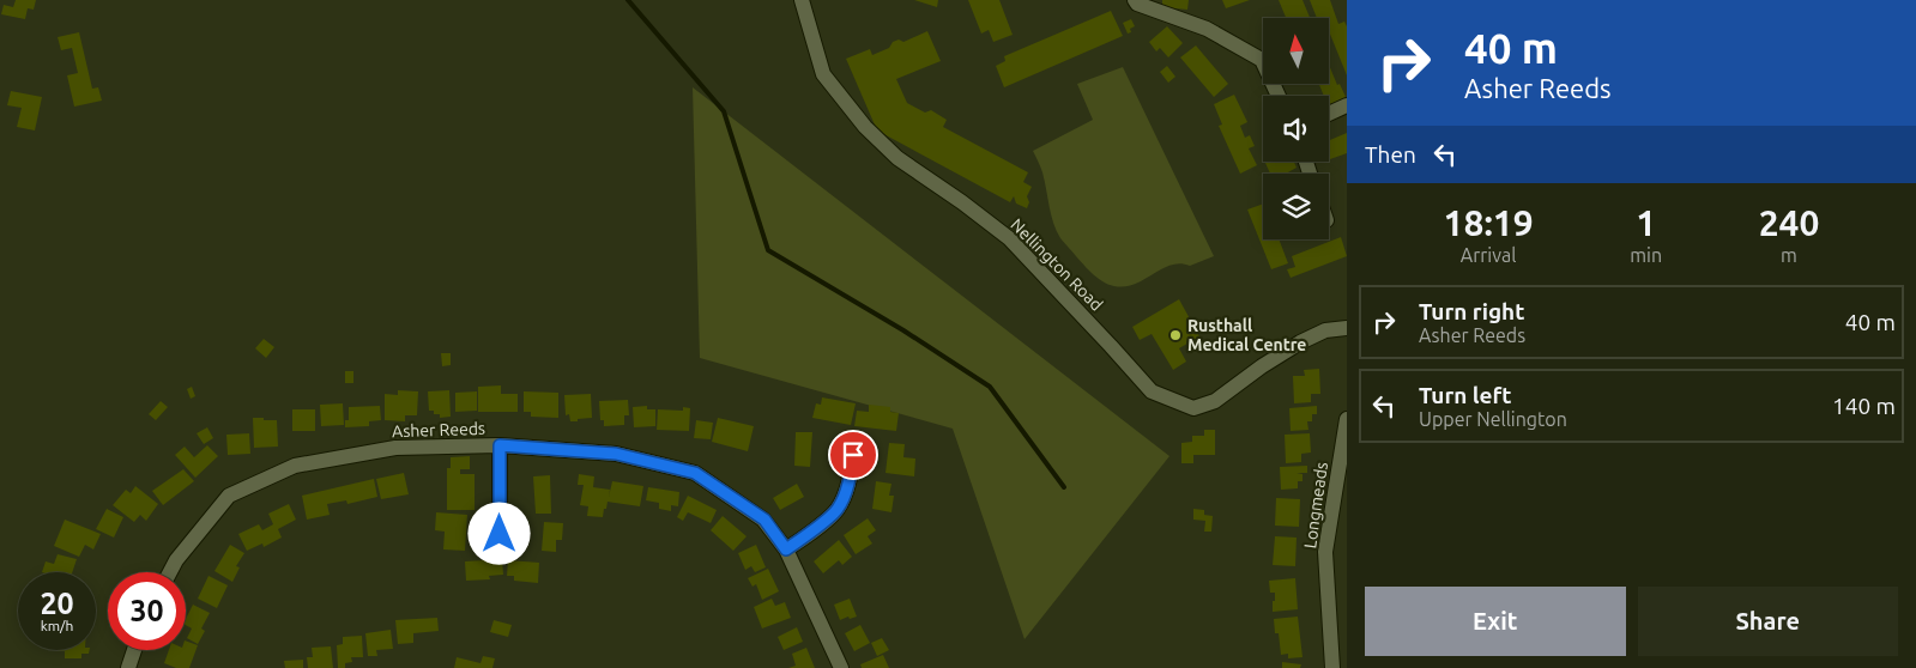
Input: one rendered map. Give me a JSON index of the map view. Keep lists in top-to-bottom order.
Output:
{
  "streets": {
    "street": ["Nellington Road", "Asher Reeds", "Longmeads"]
  },
  "places": ["Rusthall Medical Centre"],
  "north": "top",
  "page": {
    "turn": ["40 m", "Asher Reeds"],
    "then": "Then",
    "eta": [
      "18:19",
      "Arrival",
      "1",
      "min",
      "240",
      "m"
    ],
    "list": [
      {
        "name": "Turn right",
        "note": "Asher Reeds",
        "value": "40 m"
      },
      {
        "name": "Turn left",
        "note": "Upper Nellington",
        "value": "140 m"
      }
    ],
    "speed": "20 km/h",
    "limit": "30",
    "buttons": ["Exit", "Share"]
  }
}
